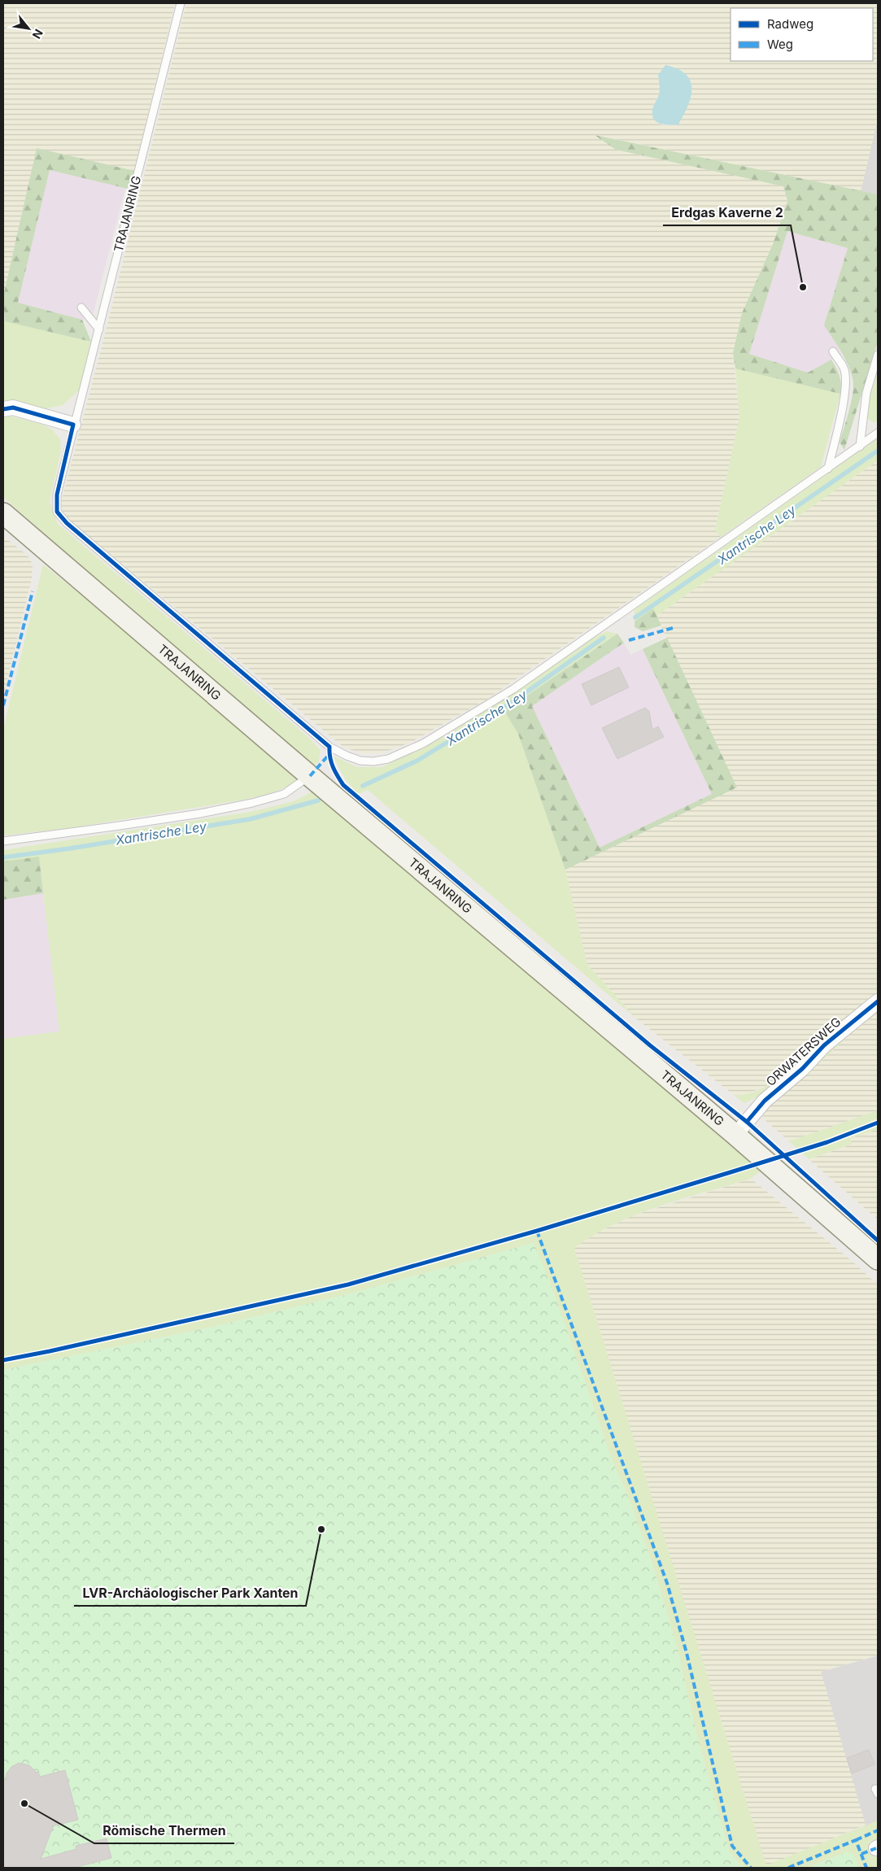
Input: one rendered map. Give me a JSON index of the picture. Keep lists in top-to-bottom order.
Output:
{
  "streets": {
    "main road": ["TRAJANRING"],
    "street": ["ORWATERSWEG"]
  },
  "crossings": [
    ["TRAJANRING", "ORWATERSWEG"]
  ],
  "water": ["Xantrische Ley"],
  "places": ["Erdgas Kaverne 2", "LVR-Archäologischer Park Xanten", "Römische Thermen"],
  "legend": ["Radweg", "Weg"],
  "north": "bottom right"
}
